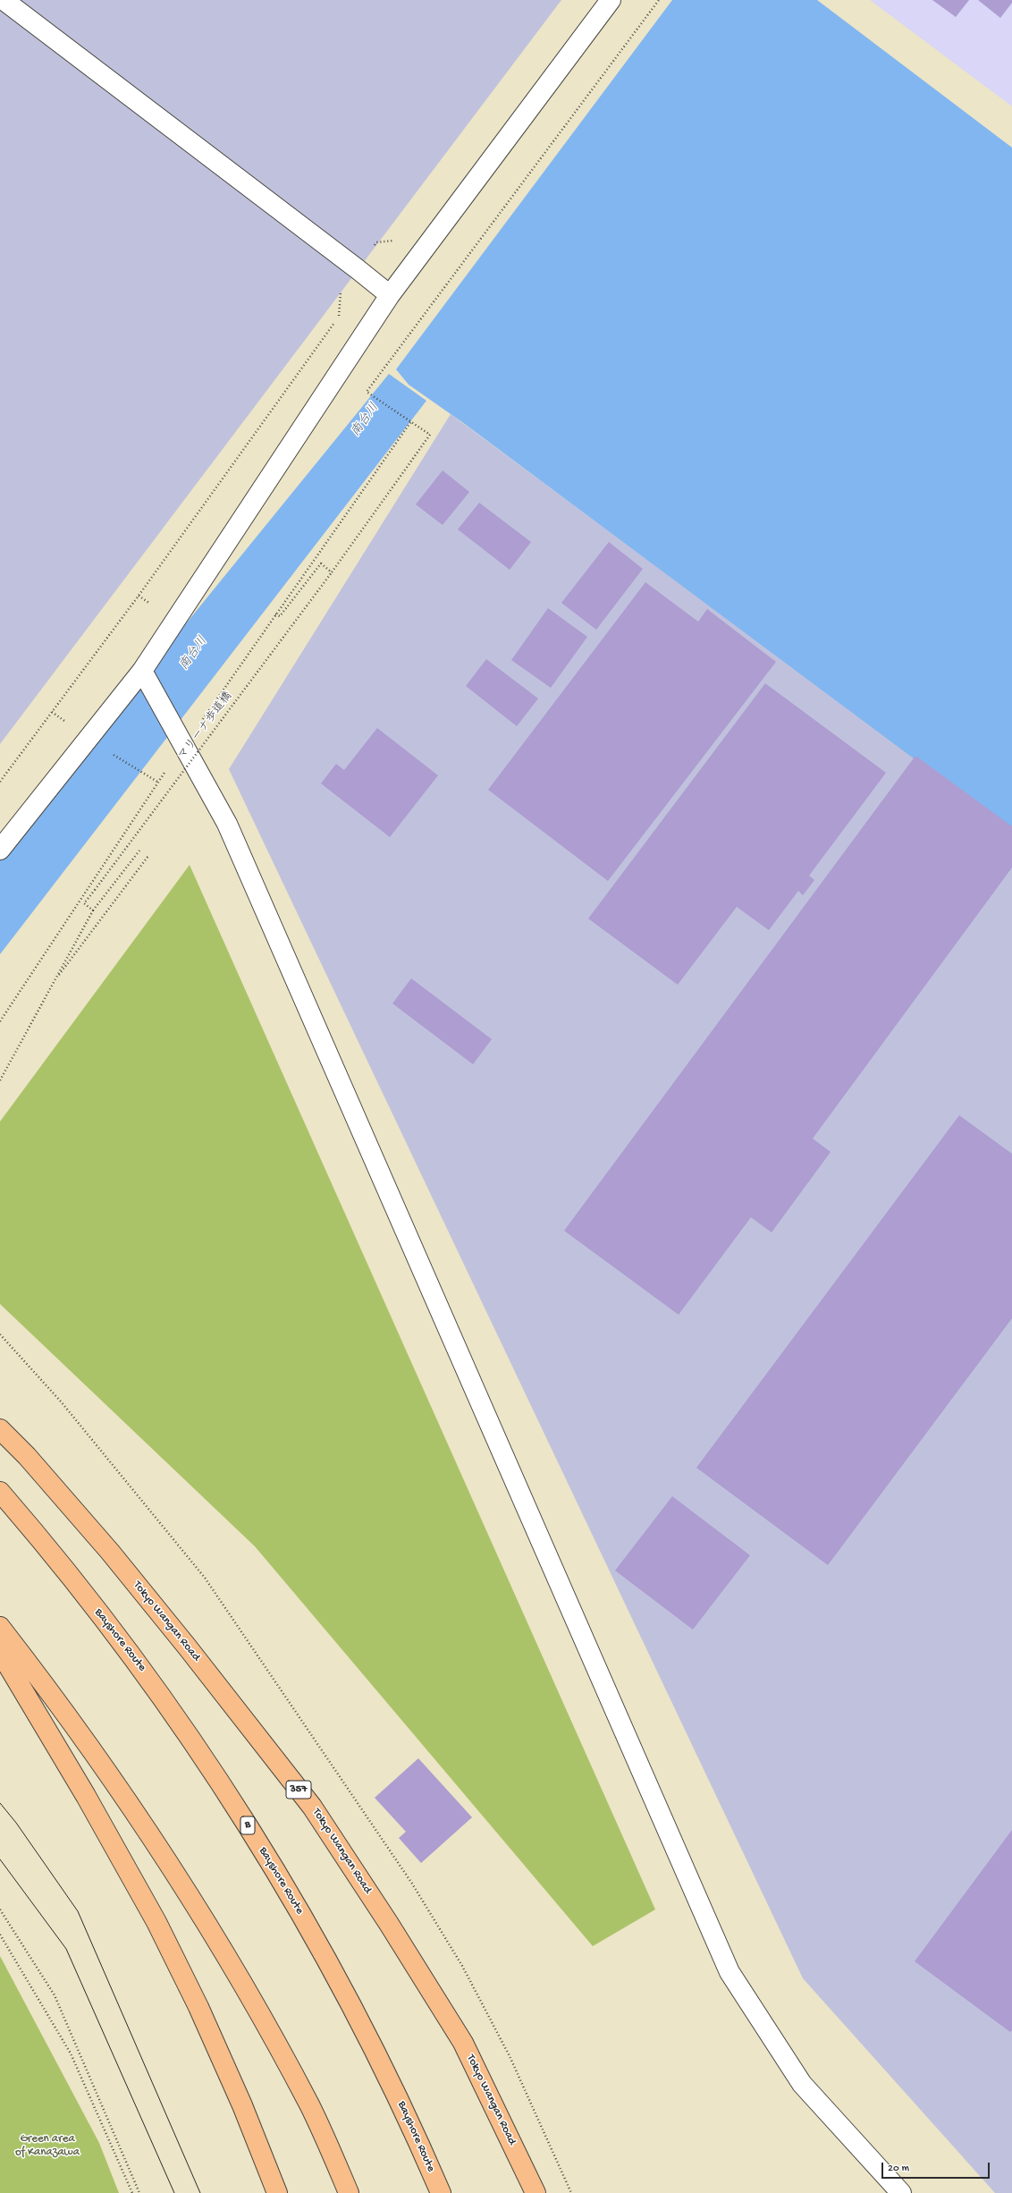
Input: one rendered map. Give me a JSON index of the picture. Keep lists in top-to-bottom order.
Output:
{
  "streets": {
    "highway": [
      "Tokyo Wangan Road",
      "Bayshore Route",
      "357",
      "B"
    ],
    "path": ["マリーナ歩道橋"]
  },
  "water": ["南台川"],
  "parks": ["Green area of Kanazawa"],
  "scale_bar": "20 m"
}
